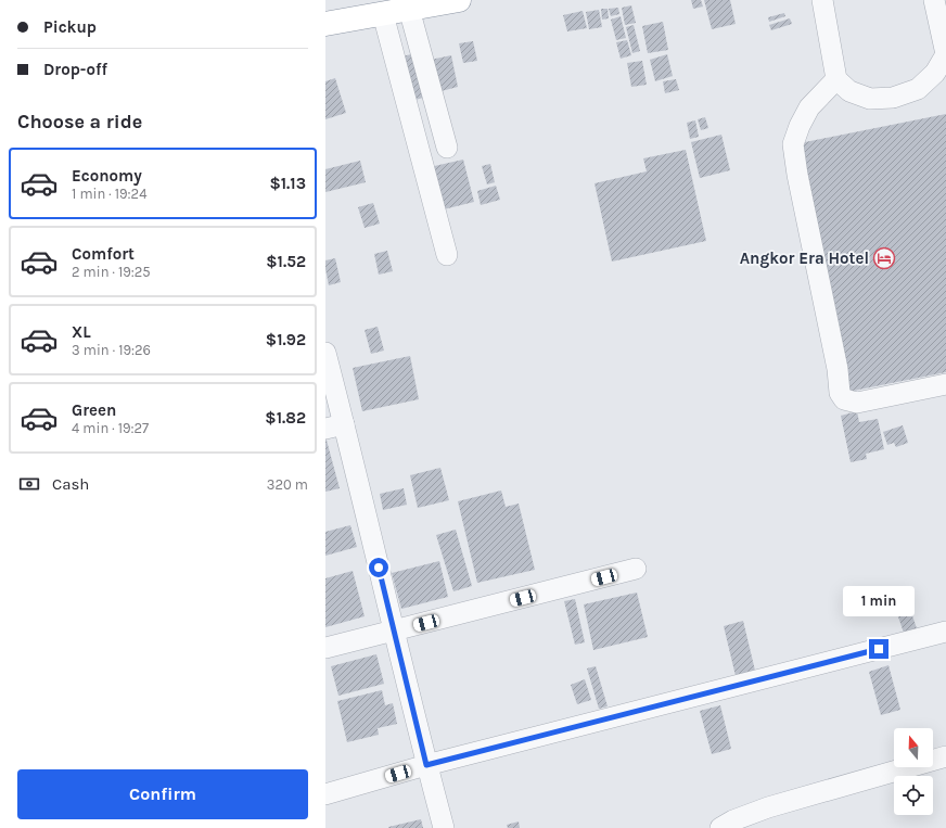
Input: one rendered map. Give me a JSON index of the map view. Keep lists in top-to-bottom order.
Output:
{
  "places": {
    "hotel": ["Angkor Era Hotel"]
  },
  "north": "top",
  "page": {
    "banner": ["Pickup", "Drop-off"],
    "heading": "Choose a ride",
    "list": [
      {
        "name": "Economy",
        "note": "1 min · 19:24",
        "value": "$1.13"
      },
      {
        "name": "Comfort",
        "note": "2 min · 19:25",
        "value": "$1.52"
      },
      {
        "name": "XL",
        "note": "3 min · 19:26",
        "value": "$1.92"
      },
      {
        "name": "Green",
        "note": "4 min · 19:27",
        "value": "$1.82"
      }
    ],
    "pay": ["Cash", "320 m"],
    "bubble": "1 min",
    "buttons": "Confirm"
  }
}
